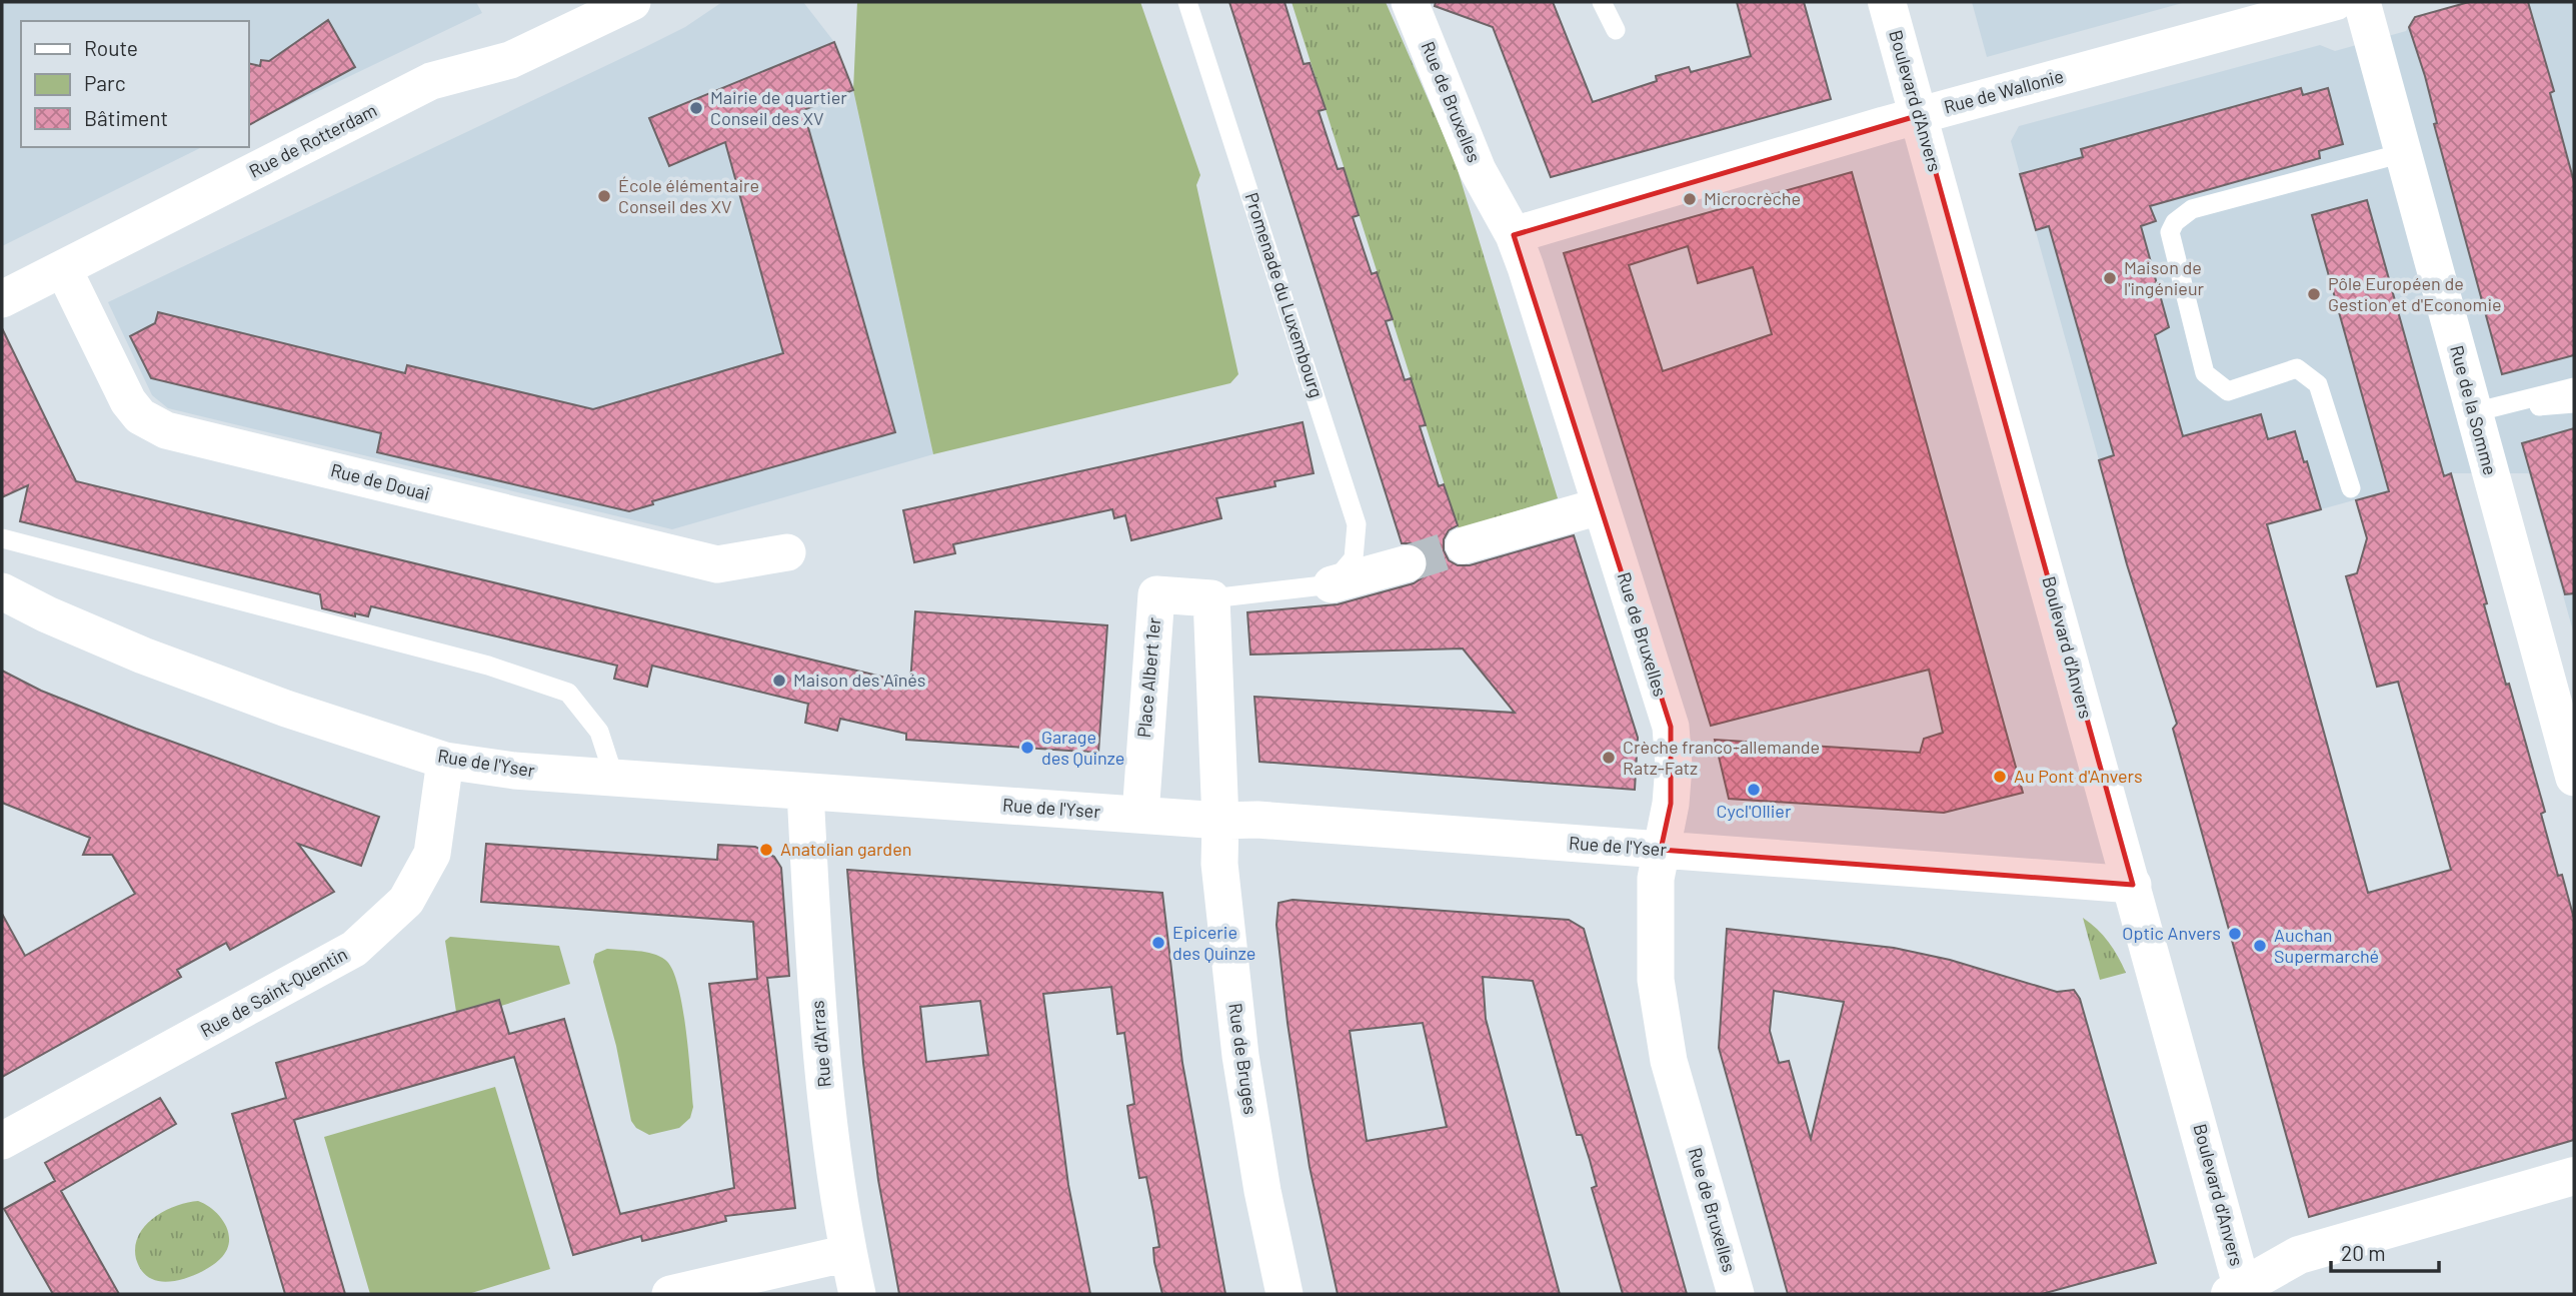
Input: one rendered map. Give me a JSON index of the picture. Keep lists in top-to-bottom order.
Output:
{
  "streets": {
    "main road": ["Boulevard d'Anvers"],
    "street": [
      "Rue de Wallonie",
      "Rue de Bruxelles",
      "Rue de Rotterdam",
      "Rue de la Somme",
      "Rue de Douai",
      "Place Albert 1er",
      "Rue de l'Yser",
      "Rue de Saint-Quentin",
      "Rue d'Arras",
      "Rue de Bruges"
    ],
    "lane": ["Promenade du Luxembourg"]
  },
  "crossings": [
    ["Rue de Wallonie", "Boulevard d'Anvers"],
    ["Rue de Wallonie", "Rue de Bruxelles"],
    ["Boulevard d'Anvers", "Rue de l'Yser"],
    ["Rue de Bruxelles", "Rue de l'Yser"],
    ["Rue de Rotterdam", "Rue de Douai"],
    ["Promenade du Luxembourg", "Place Albert 1er"],
    ["Place Albert 1er", "Rue de l'Yser"],
    ["Rue de l'Yser", "Rue de Saint-Quentin"],
    ["Rue de l'Yser", "Rue d'Arras"],
    ["Rue de l'Yser", "Rue de Bruges"]
  ],
  "places": [
    "Mairie de quartier Conseil des XV",
    "École élémentaire Conseil des XV",
    "Microcrèche",
    "Maison de l'ingénieur",
    "Pôle Européen de Gestion et d'Economie",
    "Maison des Aînés",
    "Garage des Quinze",
    "Crèche franco-allemande Ratz-Fatz",
    "Au Pont d'Anvers",
    "Cycl'Ollier",
    "Anatolian garden",
    "Optic Anvers",
    "Epicerie des Quinze",
    "Auchan Supermarché"
  ],
  "legend": ["Route", "Parc", "Bâtiment"],
  "scale_bar": "20 m"
}
